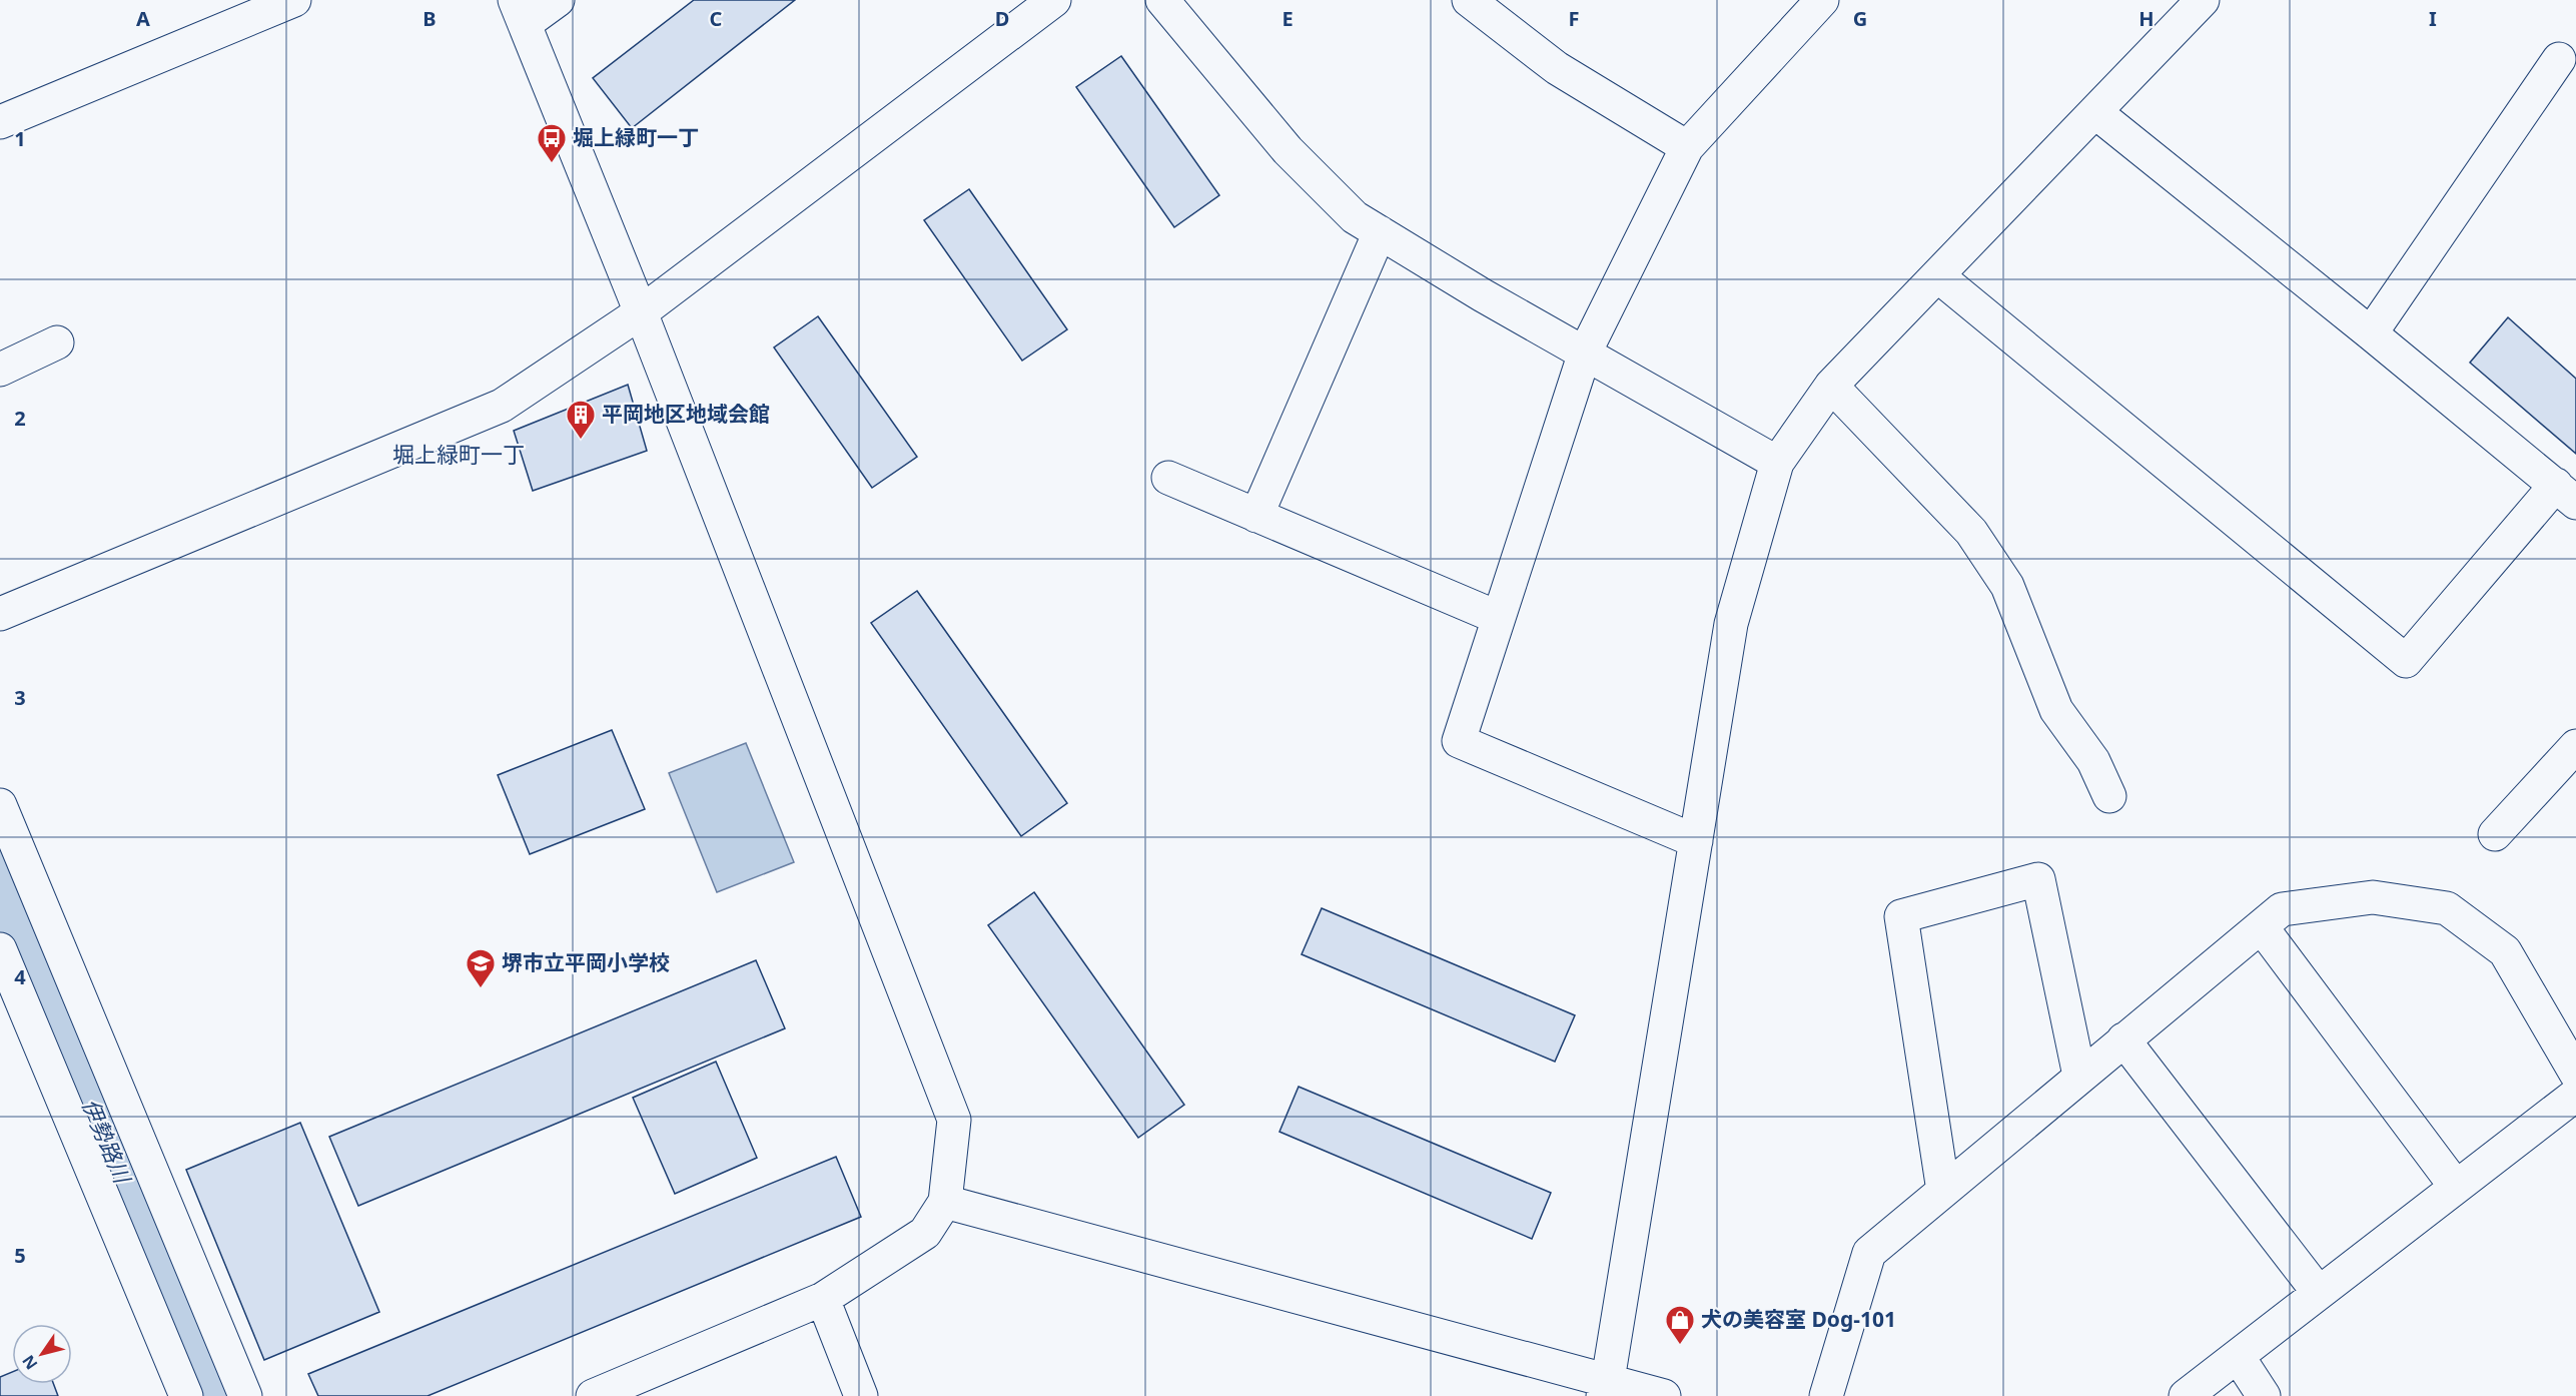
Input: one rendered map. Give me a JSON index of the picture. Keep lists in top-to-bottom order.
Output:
{
  "districts": ["堀上緑町一丁"],
  "water": ["伊勢路川"],
  "places": {
    "bus stop": ["堀上緑町一丁"],
    "building": ["平岡地区地域会館"],
    "school or university": ["堺市立平岡小学校"],
    "shop": ["犬の美容室 Dog-101"]
  },
  "north": "bottom left",
  "grid": {
    "columns": [
      "A",
      "B",
      "C",
      "D",
      "E",
      "F",
      "G",
      "H",
      "I"
    ],
    "rows": [
      "1",
      "2",
      "3",
      "4",
      "5"
    ]
  }
}
